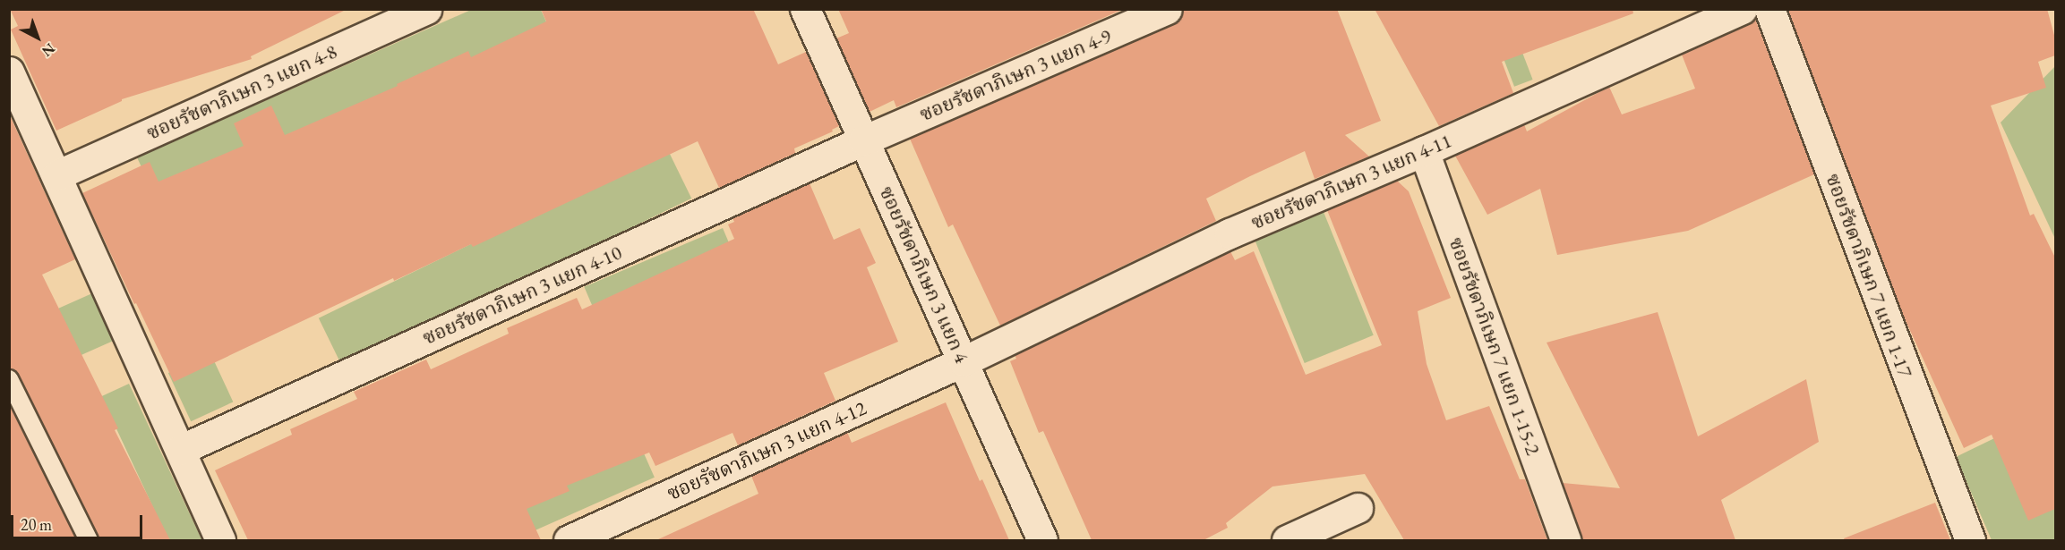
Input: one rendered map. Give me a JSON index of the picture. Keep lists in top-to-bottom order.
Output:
{
  "streets": {
    "street": [
      "ซอยรัชดาภิเษก 3 แยก 4-9",
      "ซอยรัชดาภิเษก 3 แยก 4-8",
      "ซอยรัชดาภิเษก 3 แยก 4-11",
      "ซอยรัชดาภิเษก 3 แยก 4",
      "ซอยรัชดาภิเษก 7 แยก 1-17",
      "ซอยรัชดาภิเษก 3 แยก 4-10",
      "ซอยรัชดาภิเษก 7 แยก 1-15-2",
      "ซอยรัชดาภิเษก 3 แยก 4-12"
    ]
  },
  "crossings": [
    ["ซอยรัชดาภิเษก 3 แยก 4-9", "ซอยรัชดาภิเษก 3 แยก 4"],
    ["ซอยรัชดาภิเษก 3 แยก 4-9", "ซอยรัชดาภิเษก 3 แยก 4-10"],
    ["ซอยรัชดาภิเษก 3 แยก 4-11", "ซอยรัชดาภิเษก 3 แยก 4"],
    ["ซอยรัชดาภิเษก 3 แยก 4-11", "ซอยรัชดาภิเษก 7 แยก 1-15-2"],
    ["ซอยรัชดาภิเษก 3 แยก 4-11", "ซอยรัชดาภิเษก 3 แยก 4-12"],
    ["ซอยรัชดาภิเษก 3 แยก 4", "ซอยรัชดาภิเษก 3 แยก 4-10"],
    ["ซอยรัชดาภิเษก 3 แยก 4", "ซอยรัชดาภิเษก 3 แยก 4-12"]
  ],
  "scale_bar": "20 m",
  "north": "bottom right"
}
